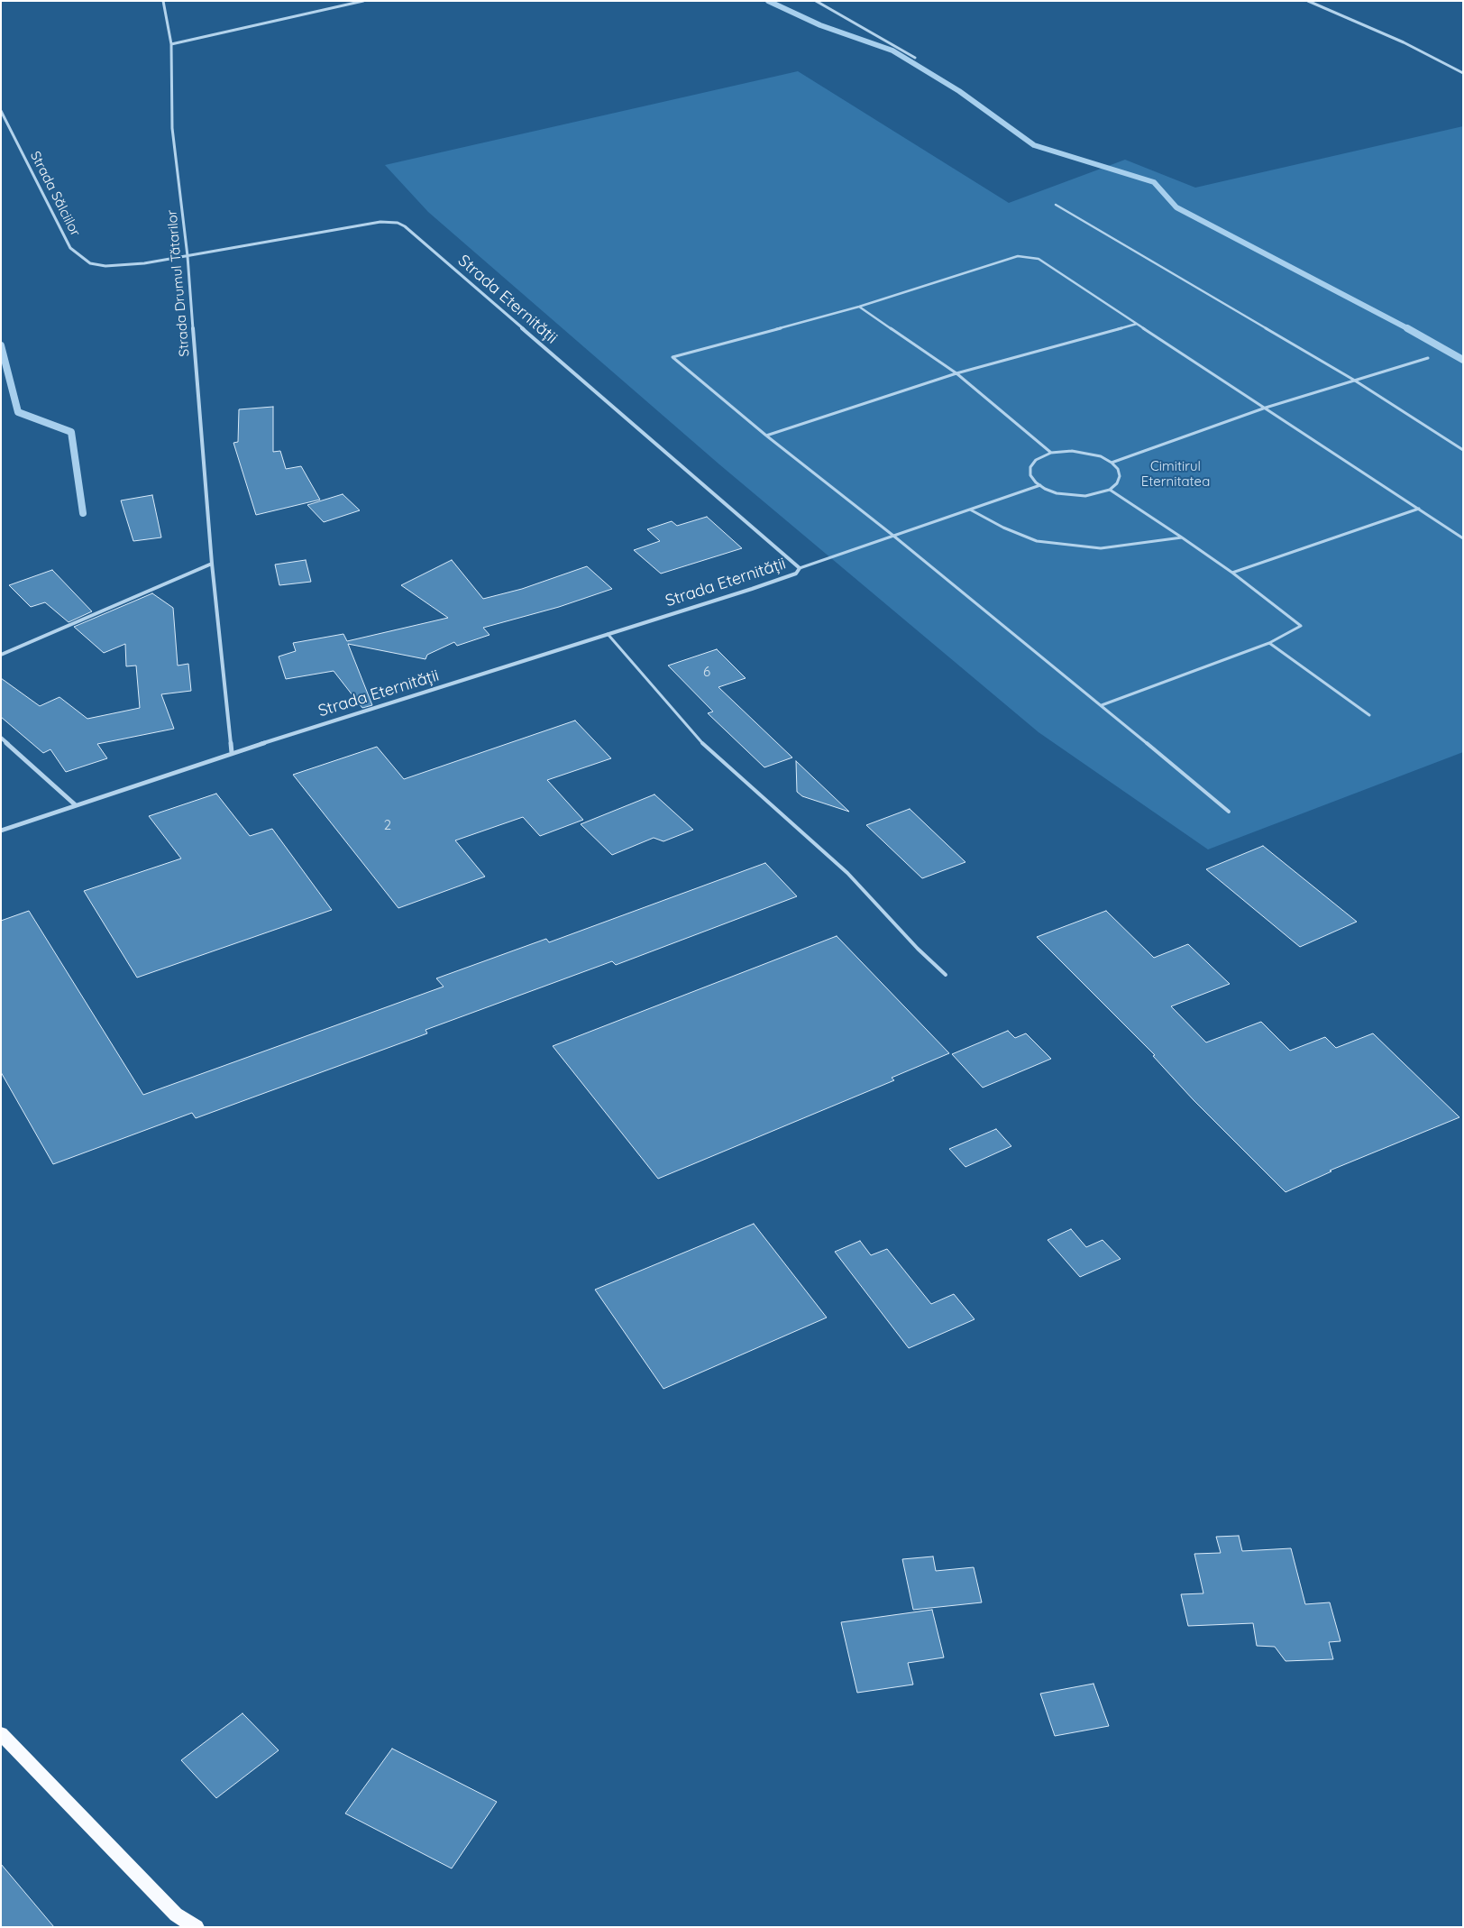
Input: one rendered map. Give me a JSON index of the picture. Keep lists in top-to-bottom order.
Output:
{
  "streets": {
    "street": ["Strada Sălciilor", "Strada Drumul Tătarilor", "Strada Eternității"]
  },
  "crossings": [
    ["Strada Sălciilor", "Strada Drumul Tătarilor"],
    ["Strada Sălciilor", "Strada Eternității"],
    ["Strada Drumul Tătarilor", "Strada Eternității"]
  ],
  "parks": ["Cimitirul Eternitatea"],
  "house_numbers": ["6", "2"]
}
